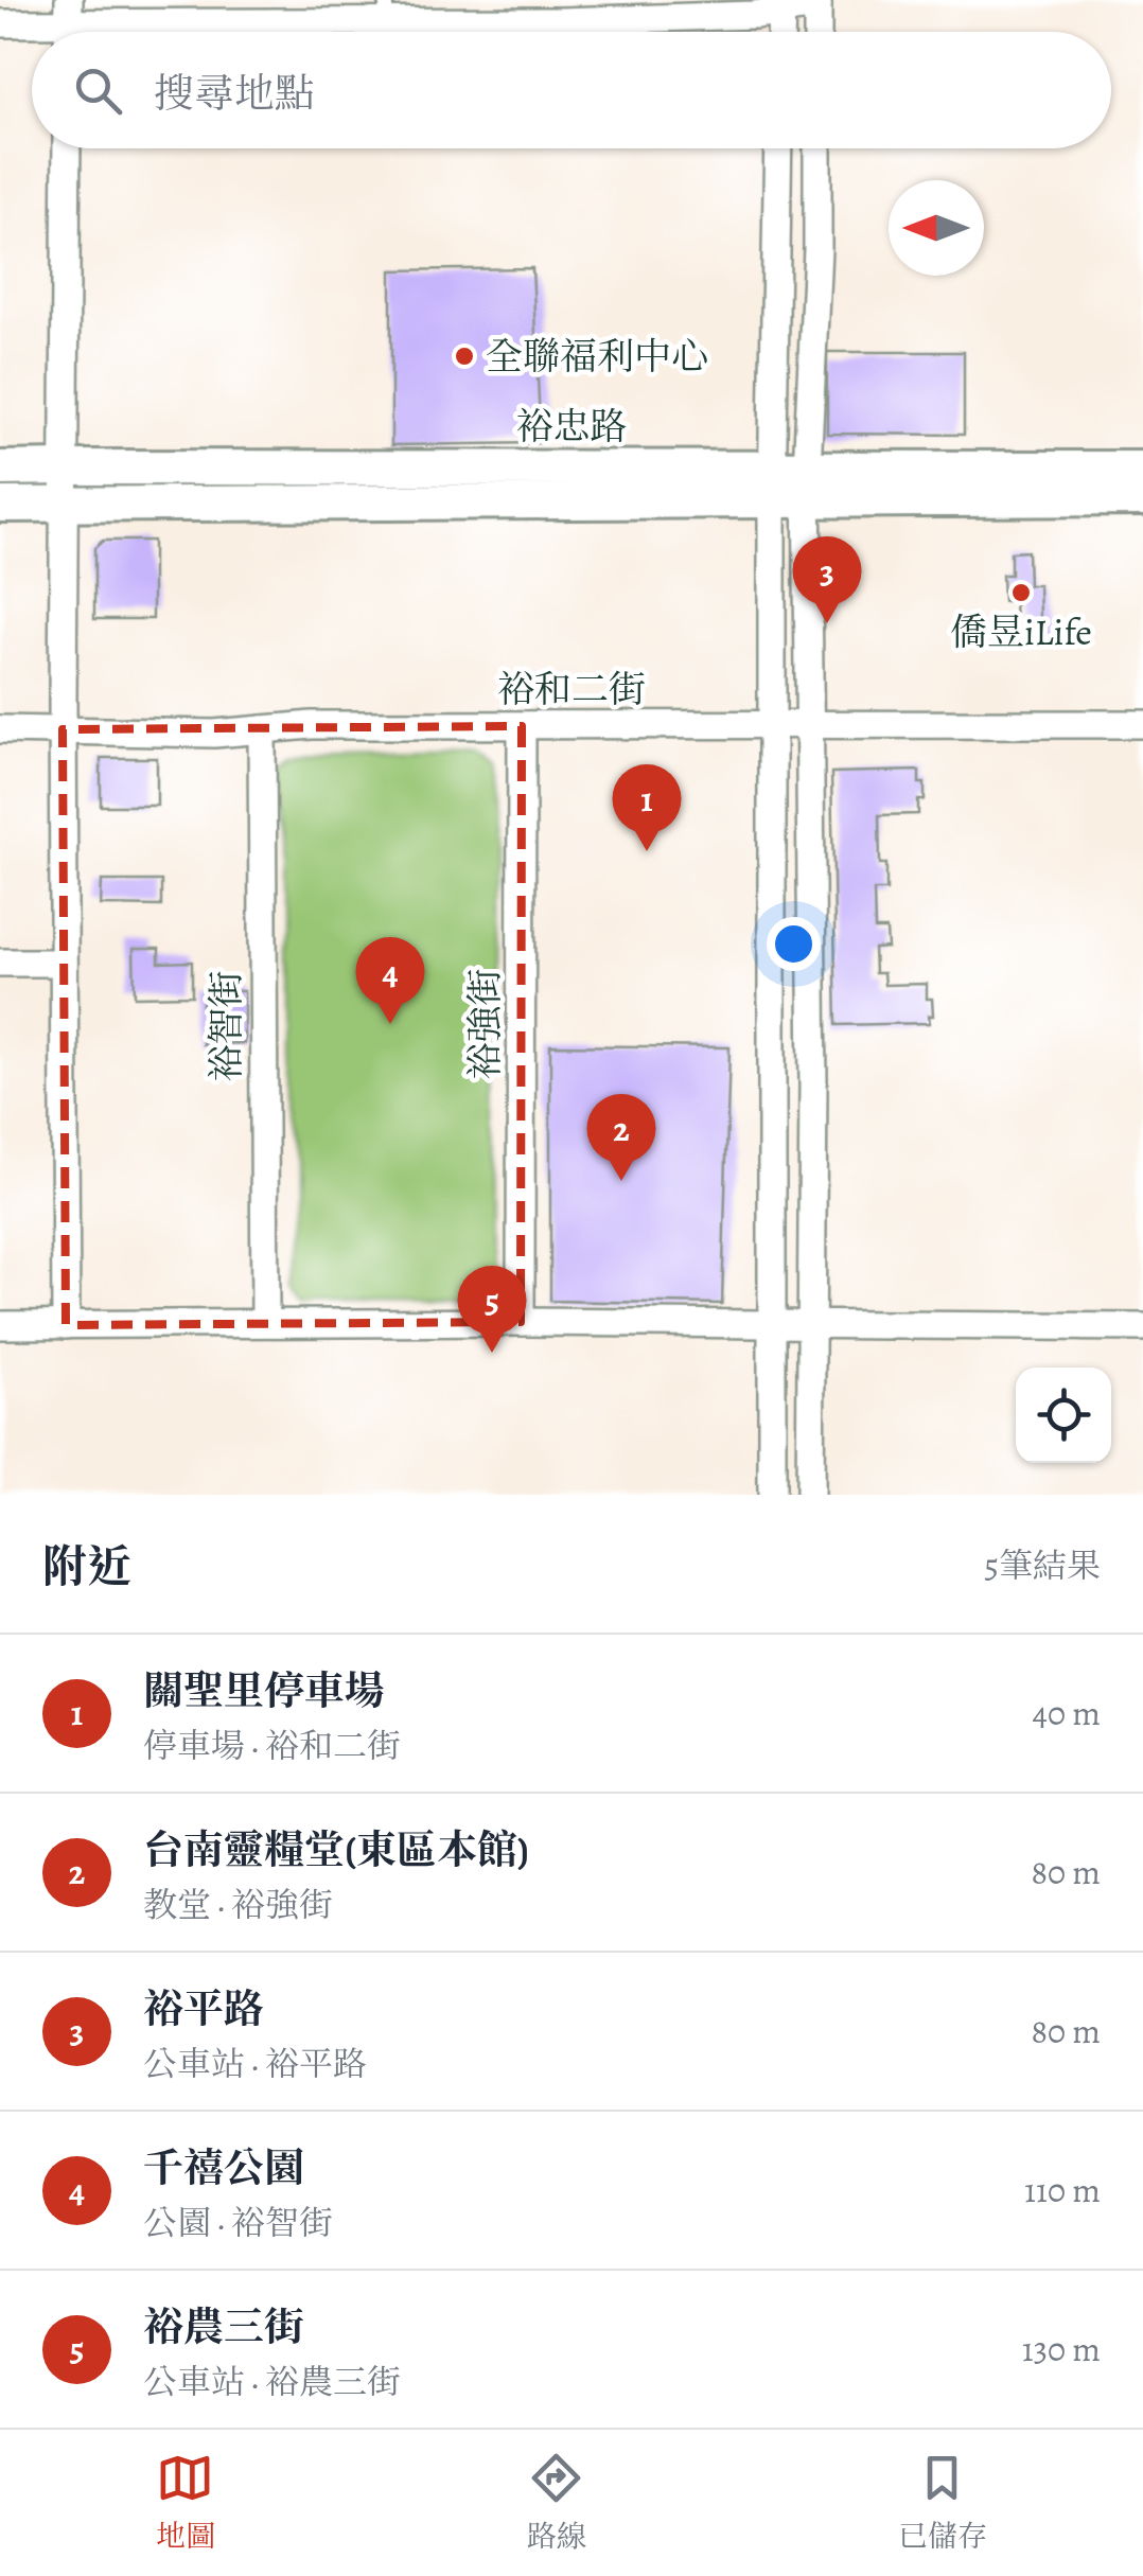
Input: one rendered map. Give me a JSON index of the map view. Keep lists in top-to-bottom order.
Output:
{
  "streets": {
    "street": [
      "裕忠路",
      "裕和二街",
      "裕強街",
      "裕智街"
    ]
  },
  "crossings": [
    ["裕和二街", "裕強街"],
    ["裕和二街", "裕智街"]
  ],
  "places": ["全聯福利中心", "僑昱iLife"],
  "north": "left",
  "page": {
    "search": "搜尋地點",
    "pins": [
      "3",
      "1",
      "4",
      "2",
      "5"
    ],
    "heading": ["附近", "5筆結果"],
    "list": [
      {
        "mark": "1",
        "name": "關聖里停車場",
        "note": "停車場 · 裕和二街",
        "value": "40 m"
      },
      {
        "mark": "2",
        "name": "台南靈糧堂(東區本館)",
        "note": "教堂 · 裕強街",
        "value": "80 m"
      },
      {
        "mark": "3",
        "name": "裕平路",
        "note": "公車站 · 裕平路",
        "value": "80 m"
      },
      {
        "mark": "4",
        "name": "千禧公園",
        "note": "公園 · 裕智街",
        "value": "110 m"
      },
      {
        "mark": "5",
        "name": "裕農三街",
        "note": "公車站 · 裕農三街",
        "value": "130 m"
      }
    ],
    "nav": ["地圖", "路線", "已儲存"]
  }
}
